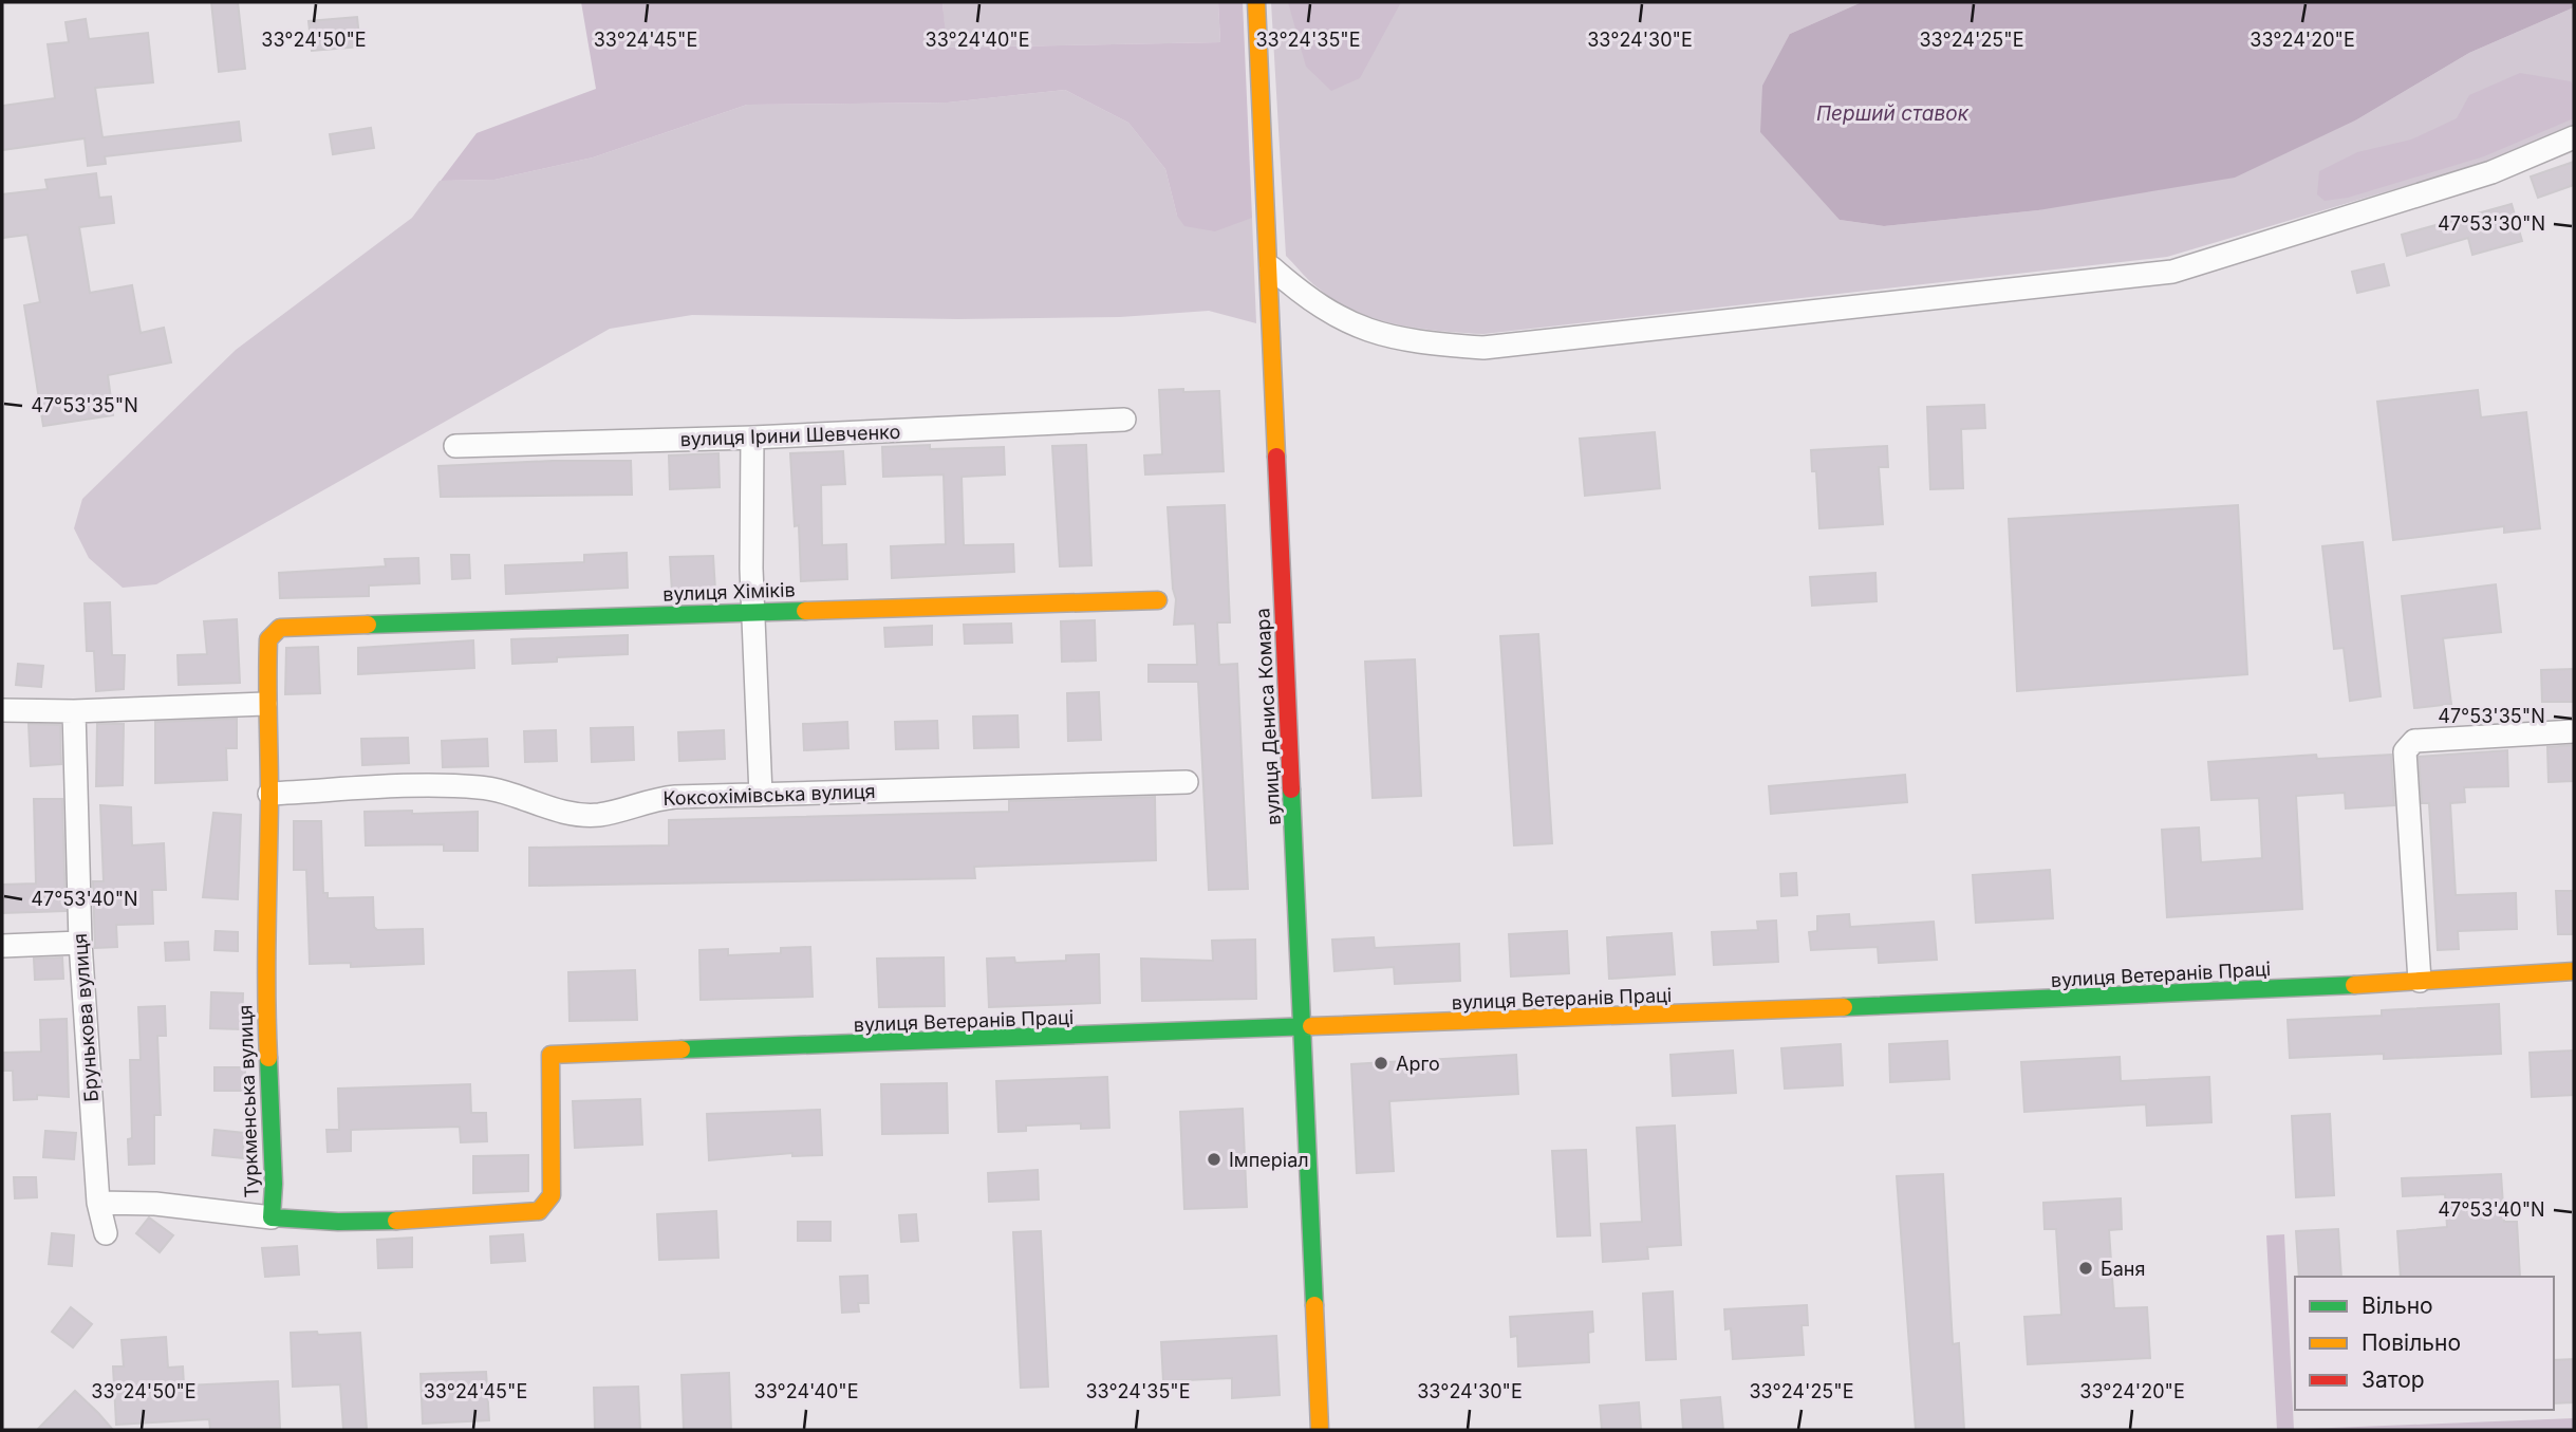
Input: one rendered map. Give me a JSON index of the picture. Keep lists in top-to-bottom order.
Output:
{
  "streets": {
    "street": [
      "вулиця Ірини Шевченко",
      "вулиця Хіміків",
      "вулиця Дениса Комара",
      "Коксохімівська вулиця",
      "вулиця Ветеранів Праці",
      "Брунькова вулиця",
      "Туркменська вулиця"
    ]
  },
  "crossings": [
    ["вулиця Хіміків", "Туркменська вулиця"],
    ["вулиця Дениса Комара", "вулиця Ветеранів Праці"],
    ["Коксохімівська вулиця", "Туркменська вулиця"],
    ["вулиця Ветеранів Праці", "Туркменська вулиця"]
  ],
  "water": ["Перший ставок"],
  "places": ["Арго", "Імперіал", "Баня"],
  "legend": ["Вільно", "Повільно", "Затор"],
  "coordinates": [
    "33°24'50\"E",
    "33°24'45\"E",
    "33°24'40\"E",
    "33°24'35\"E",
    "33°24'30\"E",
    "33°24'25\"E",
    "33°24'20\"E",
    "47°53'30\"N",
    "47°53'35\"N",
    "47°53'40\"N"
  ]
}
